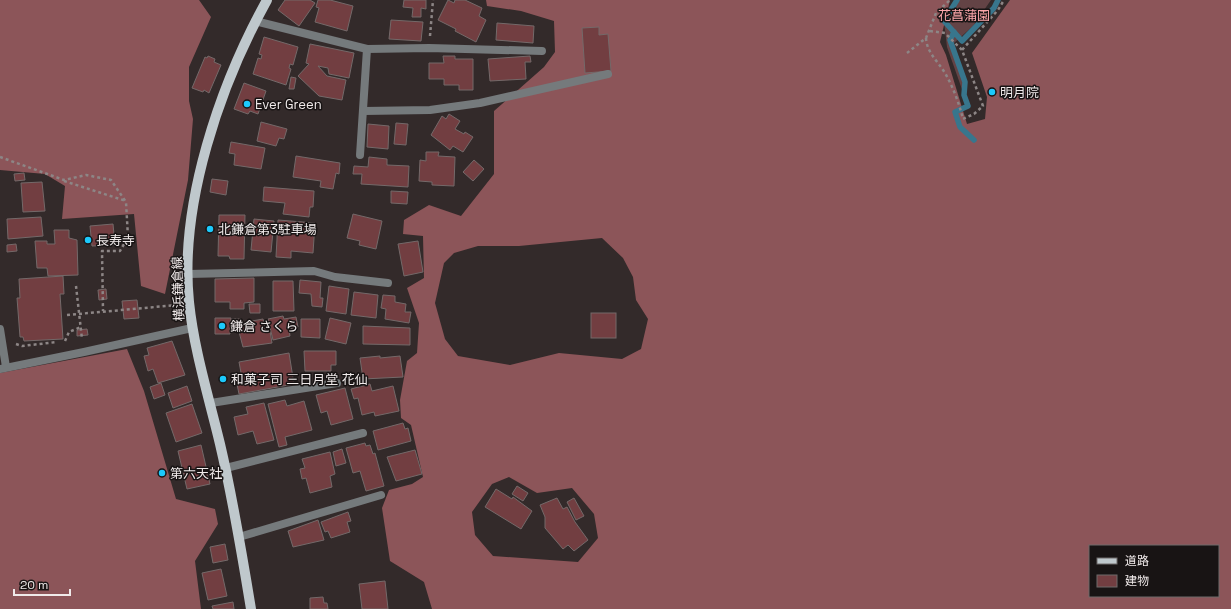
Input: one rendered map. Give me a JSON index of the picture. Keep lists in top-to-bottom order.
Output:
{
  "streets": {
    "main road": ["横浜鎌倉線"]
  },
  "parks": ["花菖蒲園"],
  "places": [
    "明月院",
    "Ever Green",
    "北鎌倉第3駐車場",
    "長寿寺",
    "鎌倉 さくら",
    "和菓子司 三日月堂 花仙",
    "第六天社"
  ],
  "legend": ["道路", "建物"],
  "scale_bar": "20 m"
}
